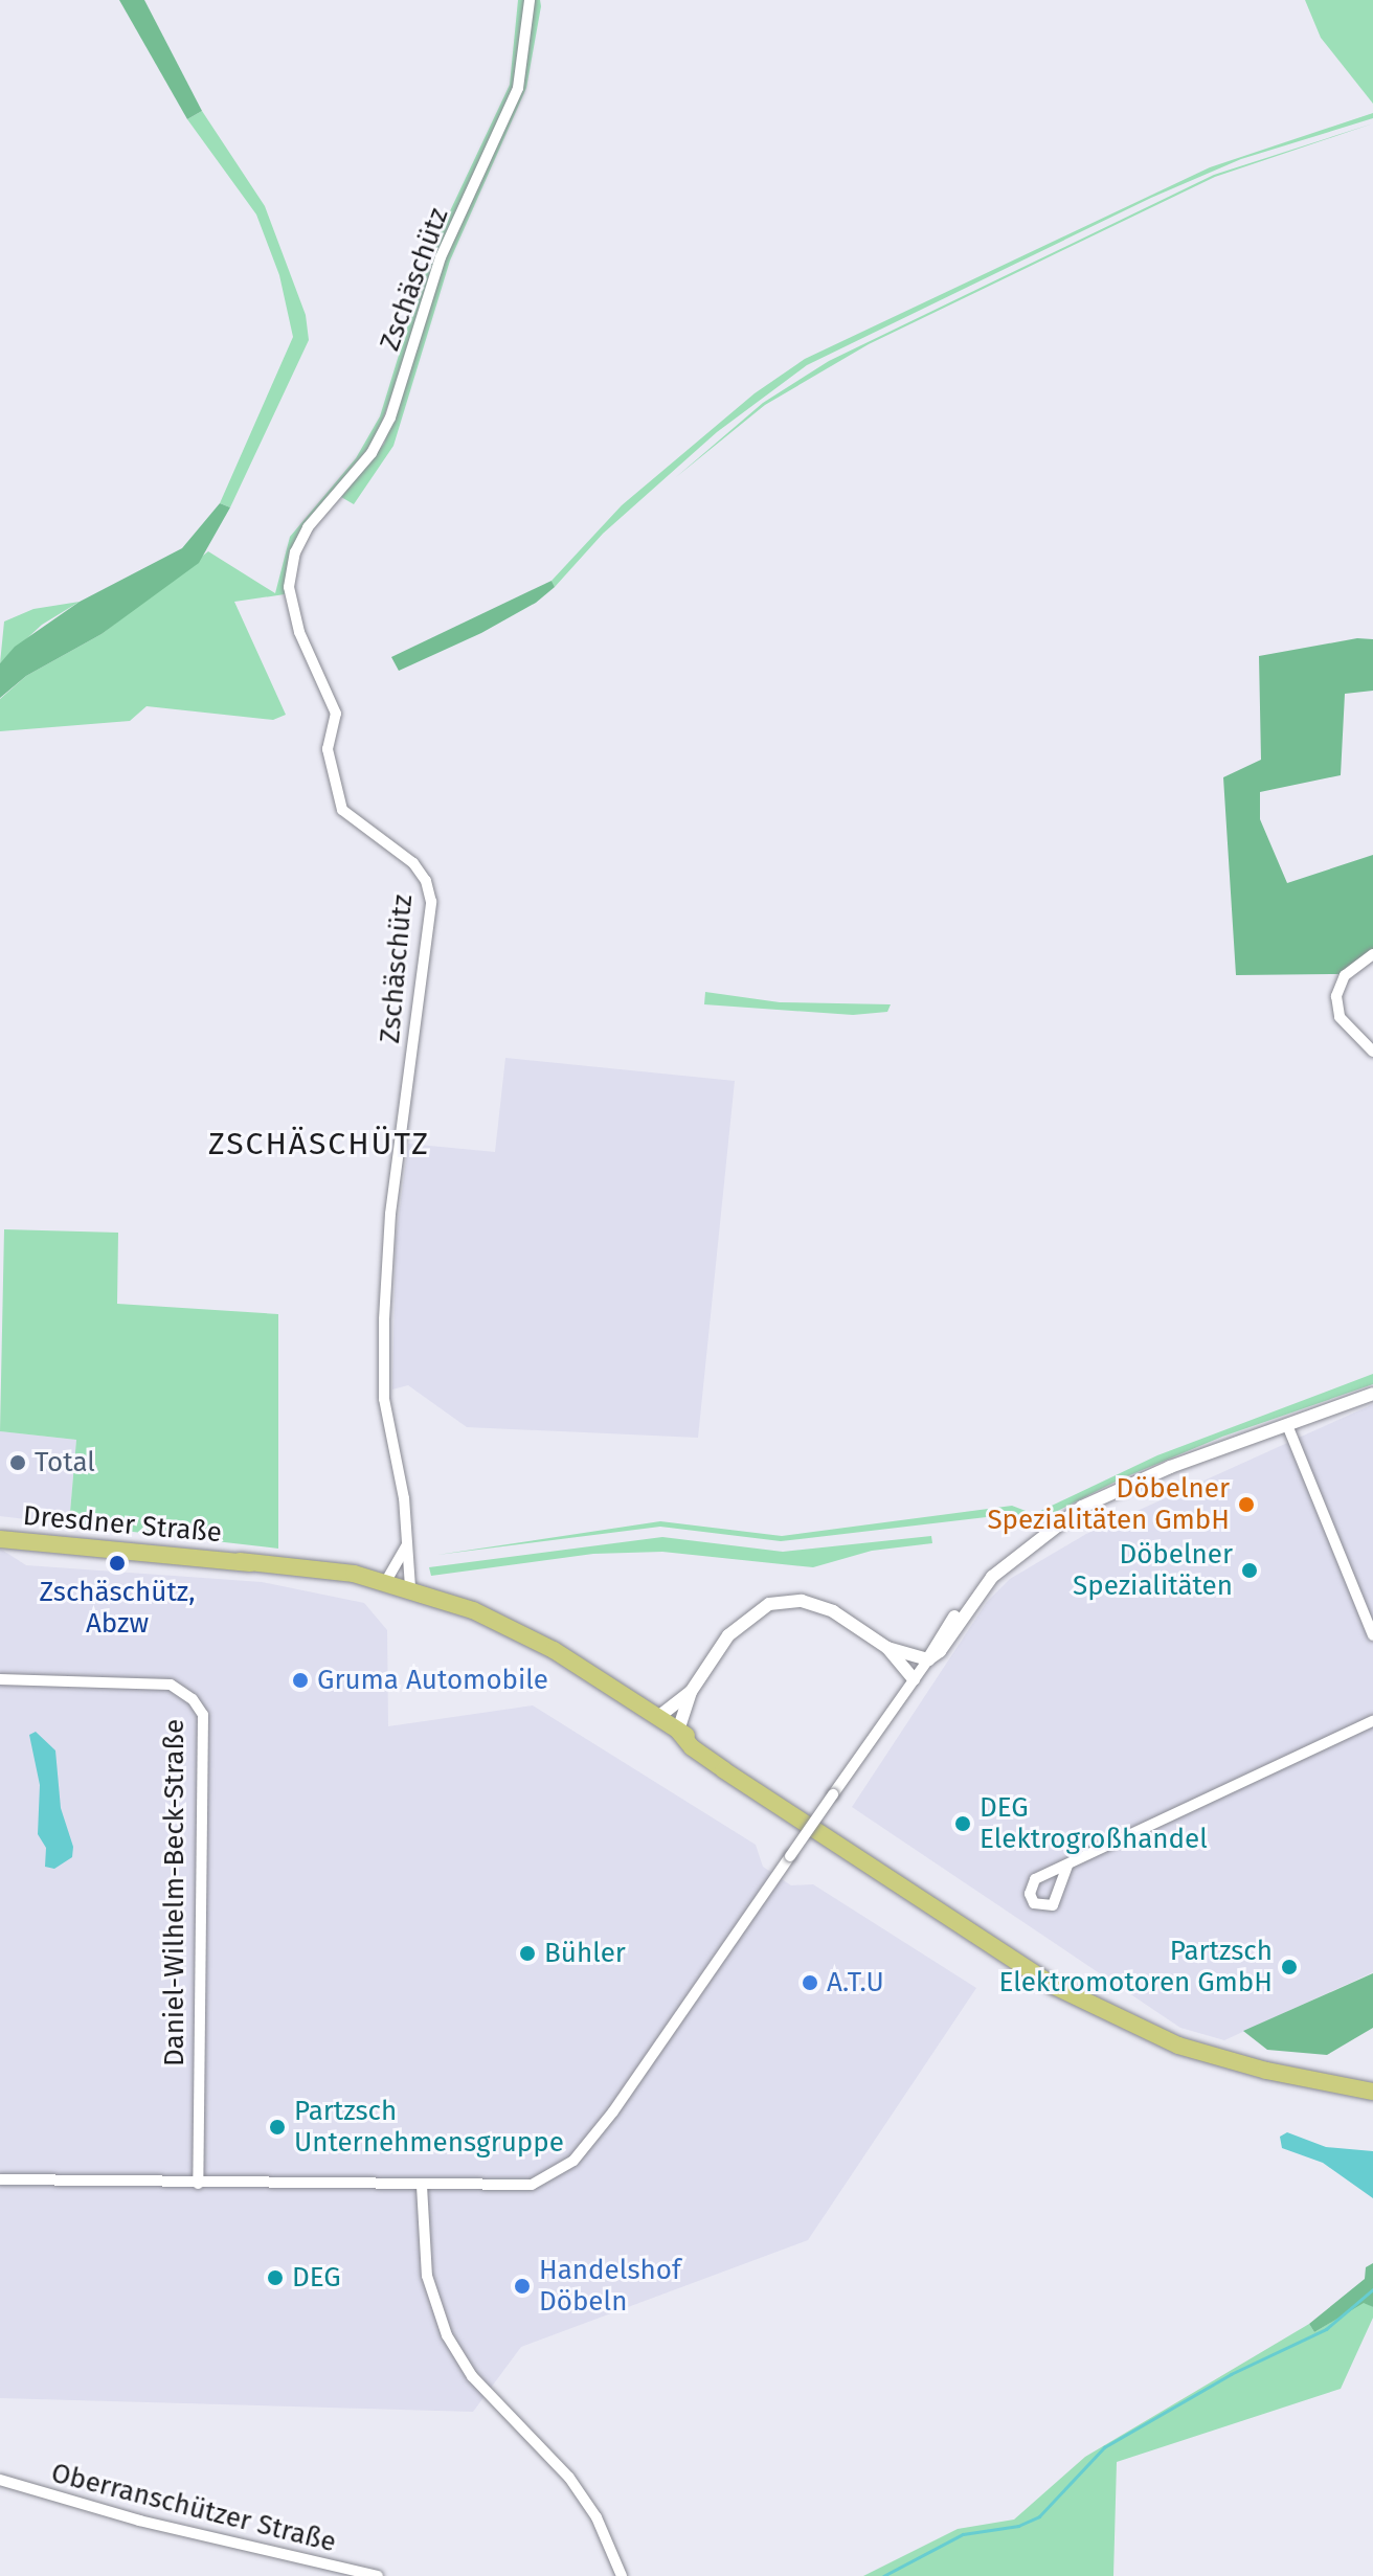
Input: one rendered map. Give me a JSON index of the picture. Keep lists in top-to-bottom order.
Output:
{
  "streets": {
    "main road": ["Dresdner Straße"],
    "street": ["Zschäschütz", "Daniel-Wilhelm-Beck-Straße", "Oberranschützer Straße"]
  },
  "crossings": [
    ["Zschäschütz", "Dresdner Straße"]
  ],
  "districts": ["ZSCHÄSCHÜTZ"],
  "places": [
    "Total",
    "Döbelner Spezialitäten GmbH",
    "Zschäschütz, Abzw",
    "Döbelner Spezialitäten",
    "Gruma Automobile",
    "DEG Elektrogroßhandel",
    "Bühler",
    "Partzsch Elektromotoren GmbH",
    "A.T.U",
    "Partzsch Unternehmensgruppe",
    "DEG",
    "Handelshof Döbeln"
  ]
}
